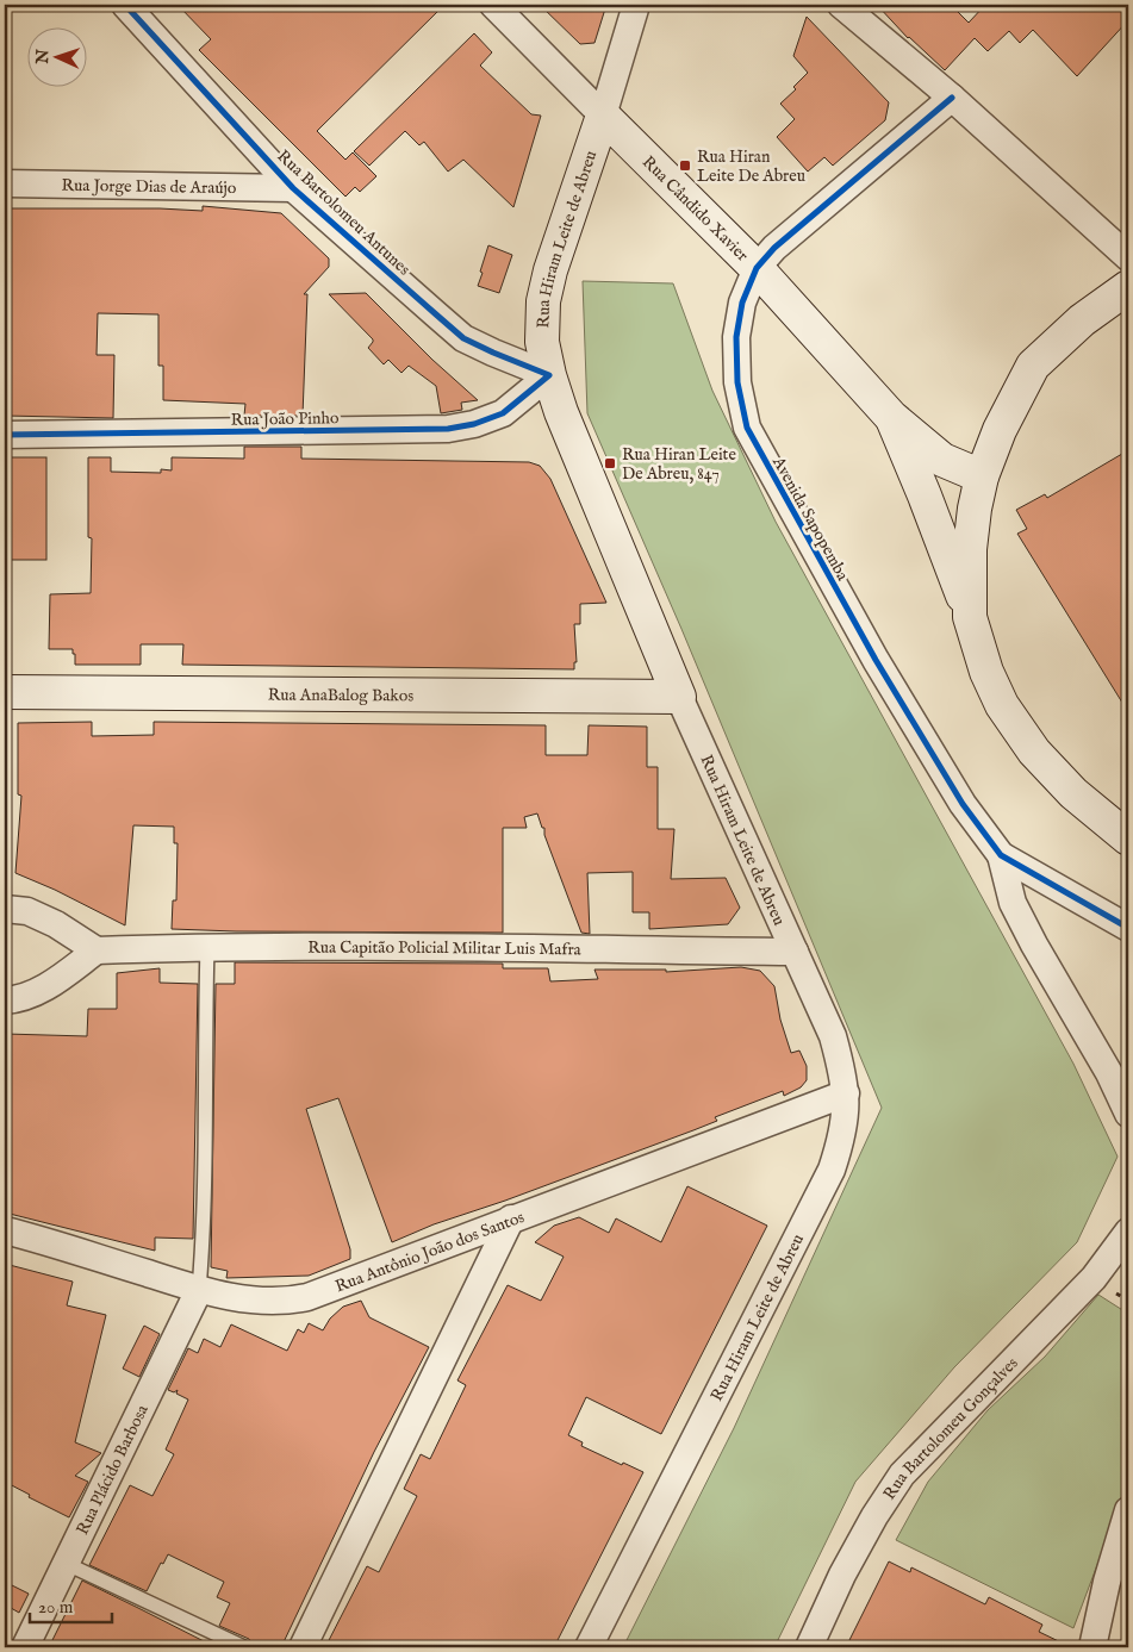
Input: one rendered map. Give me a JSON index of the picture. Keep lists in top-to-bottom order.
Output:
{
  "streets": {
    "main road": ["Rua Cândido Xavier", "Rua Hiram Leite de Abreu", "Rua AnaBalog Bakos"],
    "street": [
      "Rua Jorge Dias de Araújo",
      "Rua Bartolomeu Antunes",
      "Rua João Pinho",
      "Avenida Sapopemba",
      "Rua Capitão Policial Militar Luis Mafra",
      "Rua Antônio João dos Santos",
      "Rua Bartolomeu Gonçalves",
      "Rua Plácido Barbosa"
    ]
  },
  "crossings": [
    ["Rua Jorge Dias de Araújo", "Rua Bartolomeu Antunes"],
    ["Rua Cândido Xavier", "Rua Hiram Leite de Abreu"],
    ["Rua Cândido Xavier", "Avenida Sapopemba"],
    ["Rua Bartolomeu Antunes", "Rua Hiram Leite de Abreu"],
    ["Rua Bartolomeu Antunes", "Rua João Pinho"],
    ["Rua Hiram Leite de Abreu", "Rua João Pinho"],
    ["Rua Hiram Leite de Abreu", "Rua AnaBalog Bakos"],
    ["Rua Hiram Leite de Abreu", "Rua Capitão Policial Militar Luis Mafra"],
    ["Rua Hiram Leite de Abreu", "Rua Antônio João dos Santos"],
    ["Rua Antônio João dos Santos", "Rua Plácido Barbosa"]
  ],
  "places": {
    "transit": ["Rua Hiran Leite De Abreu", "Rua Hiran Leite De Abreu, 847"]
  },
  "scale_bar": "20 m",
  "north": "left"
}
